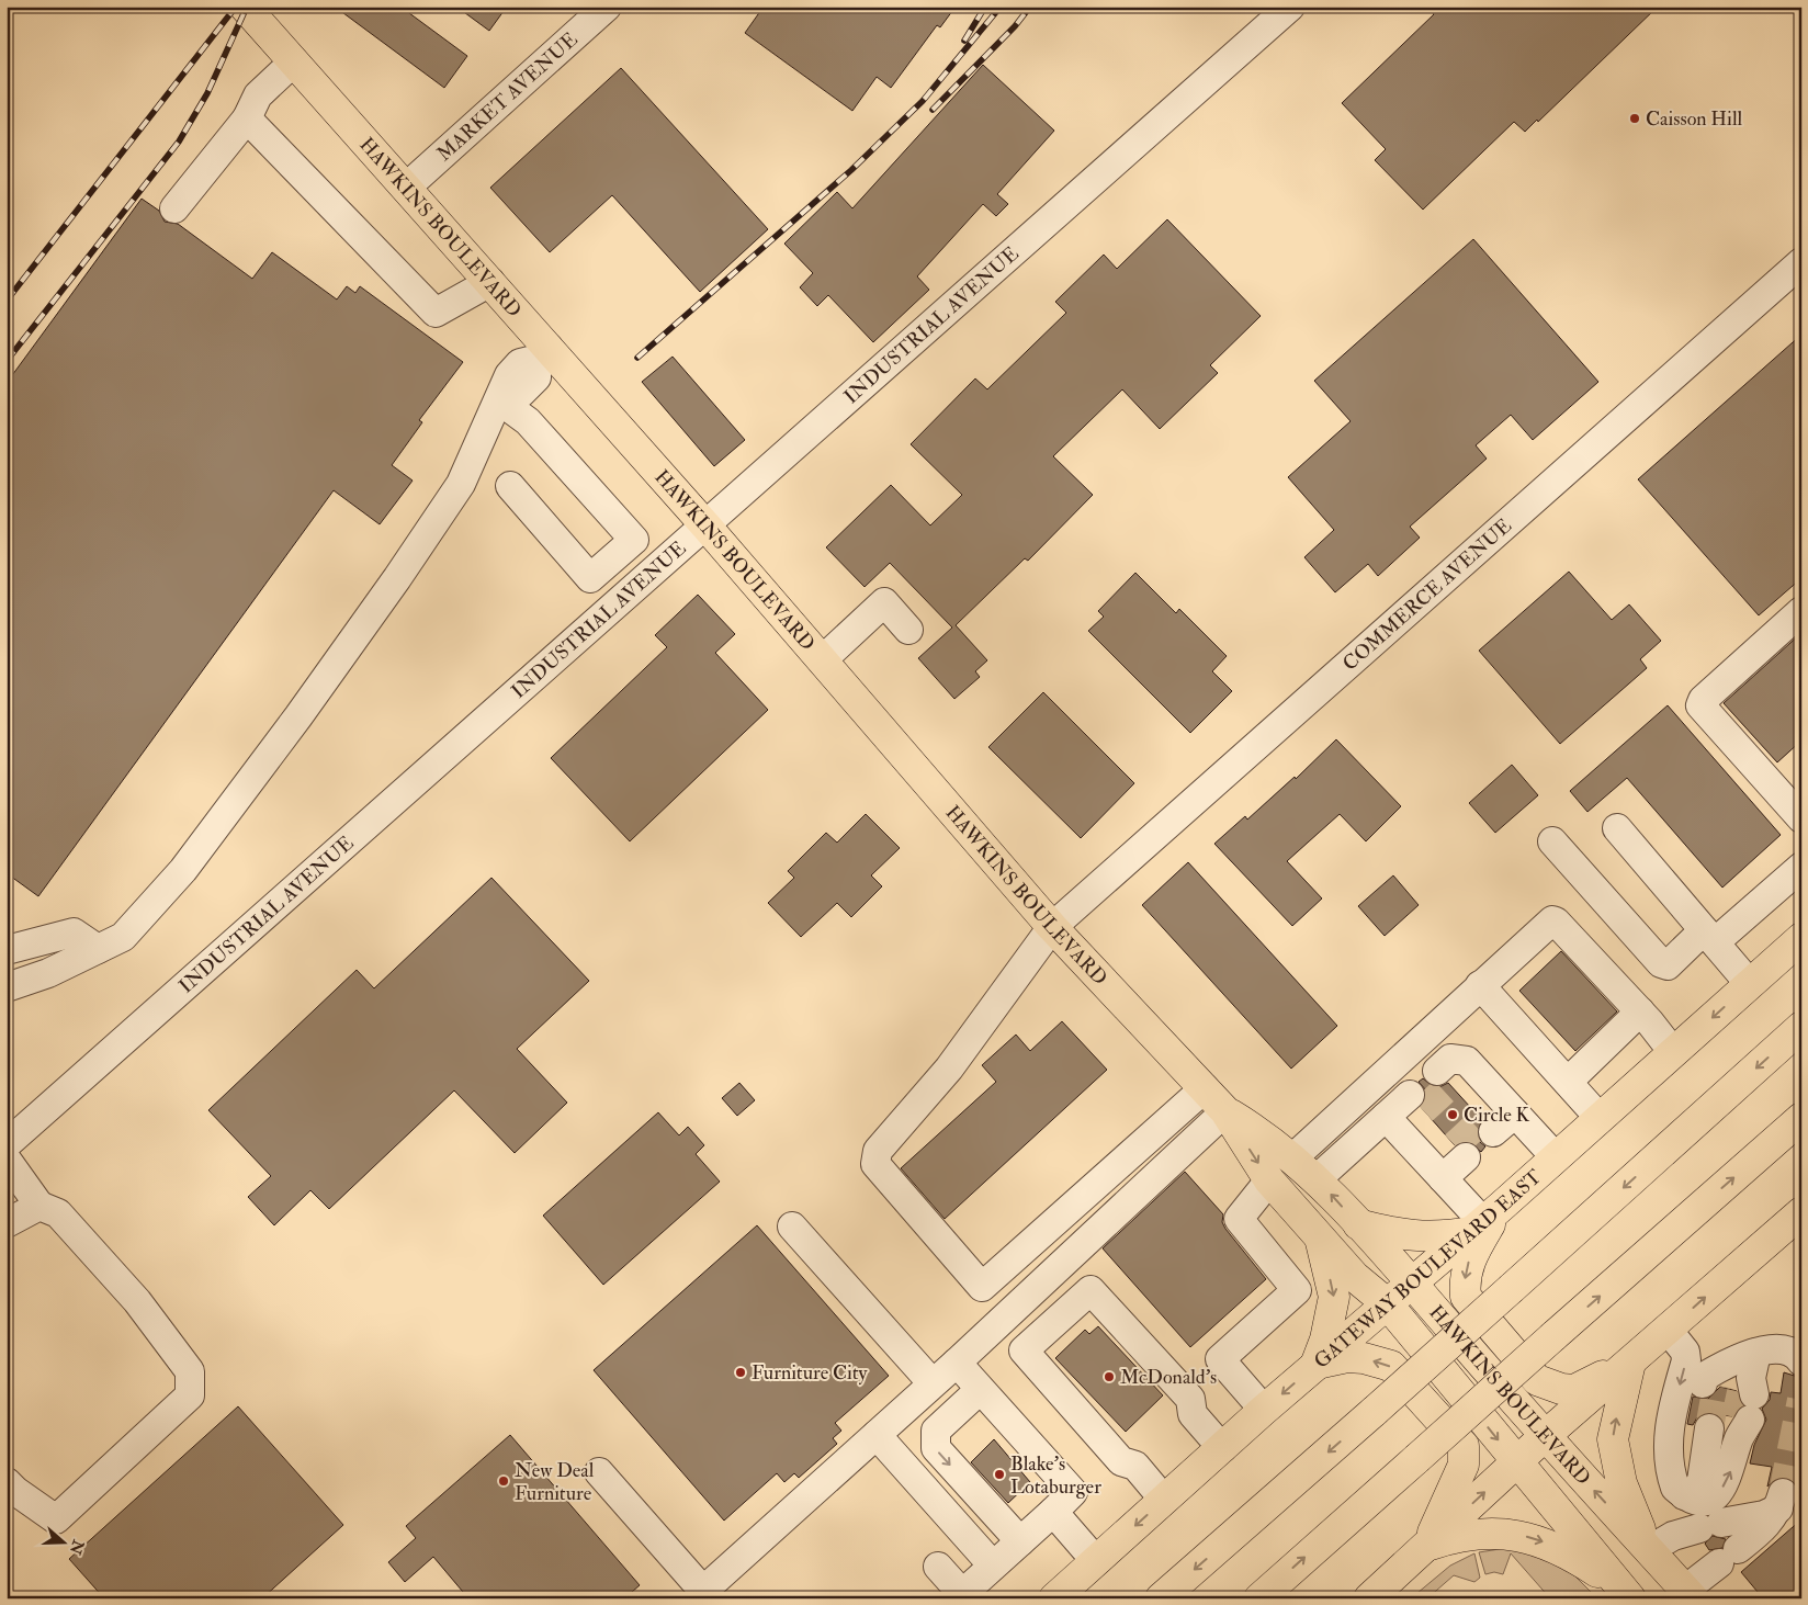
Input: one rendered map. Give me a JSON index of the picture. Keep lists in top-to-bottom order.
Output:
{
  "streets": {
    "main road": ["HAWKINS BOULEVARD", "GATEWAY BOULEVARD EAST"],
    "street": ["MARKET AVENUE", "INDUSTRIAL AVENUE", "COMMERCE AVENUE"]
  },
  "crossings": [
    ["MARKET AVENUE", "HAWKINS BOULEVARD"],
    ["HAWKINS BOULEVARD", "INDUSTRIAL AVENUE"],
    ["HAWKINS BOULEVARD", "COMMERCE AVENUE"],
    ["HAWKINS BOULEVARD", "GATEWAY BOULEVARD EAST"]
  ],
  "places": [
    "Caisson Hill",
    "Circle K",
    "Furniture City",
    "McDonald's",
    "Blake's Lotaburger",
    "New Deal Furniture"
  ],
  "north": "right"
}
